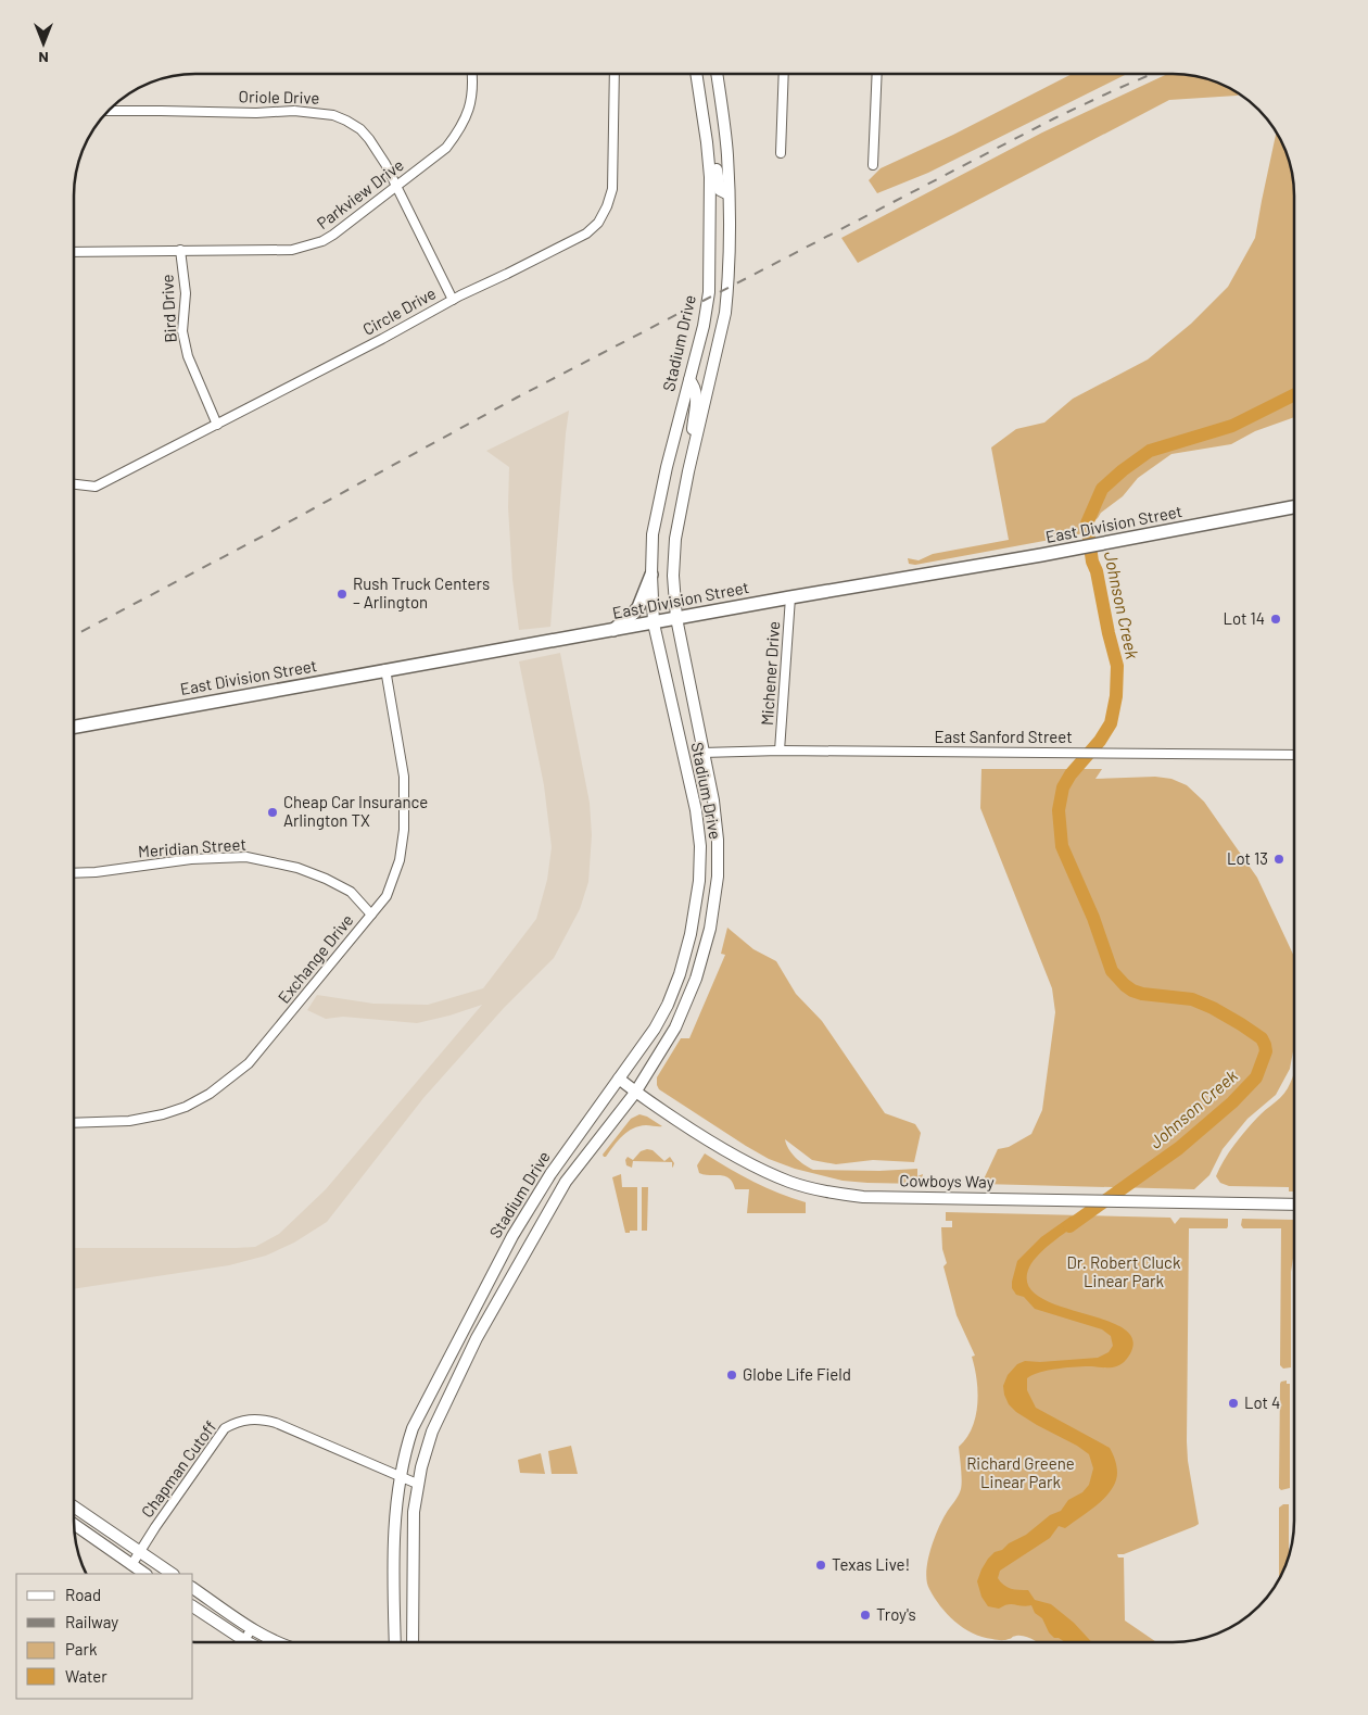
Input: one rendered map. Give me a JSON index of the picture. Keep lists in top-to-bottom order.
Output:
{
  "streets": {
    "main road": ["Stadium Drive", "East Division Street", "Cowboys Way"],
    "street": [
      "Oriole Drive",
      "Parkview Drive",
      "Bird Drive",
      "Circle Drive",
      "Michener Drive",
      "East Sanford Street",
      "Meridian Street",
      "Exchange Drive",
      "Chapman Cutoff"
    ]
  },
  "crossings": [
    ["Oriole Drive", "Parkview Drive"],
    ["Oriole Drive", "Circle Drive"],
    ["Parkview Drive", "Bird Drive"],
    ["Bird Drive", "Circle Drive"],
    ["Stadium Drive", "East Division Street"],
    ["Stadium Drive", "East Sanford Street"],
    ["Stadium Drive", "Cowboys Way"],
    ["Stadium Drive", "Chapman Cutoff"],
    ["East Division Street", "Michener Drive"],
    ["East Division Street", "Exchange Drive"],
    ["Michener Drive", "East Sanford Street"],
    ["Meridian Street", "Exchange Drive"]
  ],
  "water": ["Johnson Creek"],
  "parks": ["Dr. Robert Cluck Linear Park", "Richard Greene Linear Park"],
  "places": [
    "Rush Truck Centers – Arlington",
    "Lot 14",
    "Cheap Car Insurance Arlington TX",
    "Lot 13",
    "Globe Life Field",
    "Lot 4",
    "Texas Live!",
    "Troy's"
  ],
  "legend": [
    "Road",
    "Railway",
    "Park",
    "Water"
  ],
  "north": "bottom"
}
